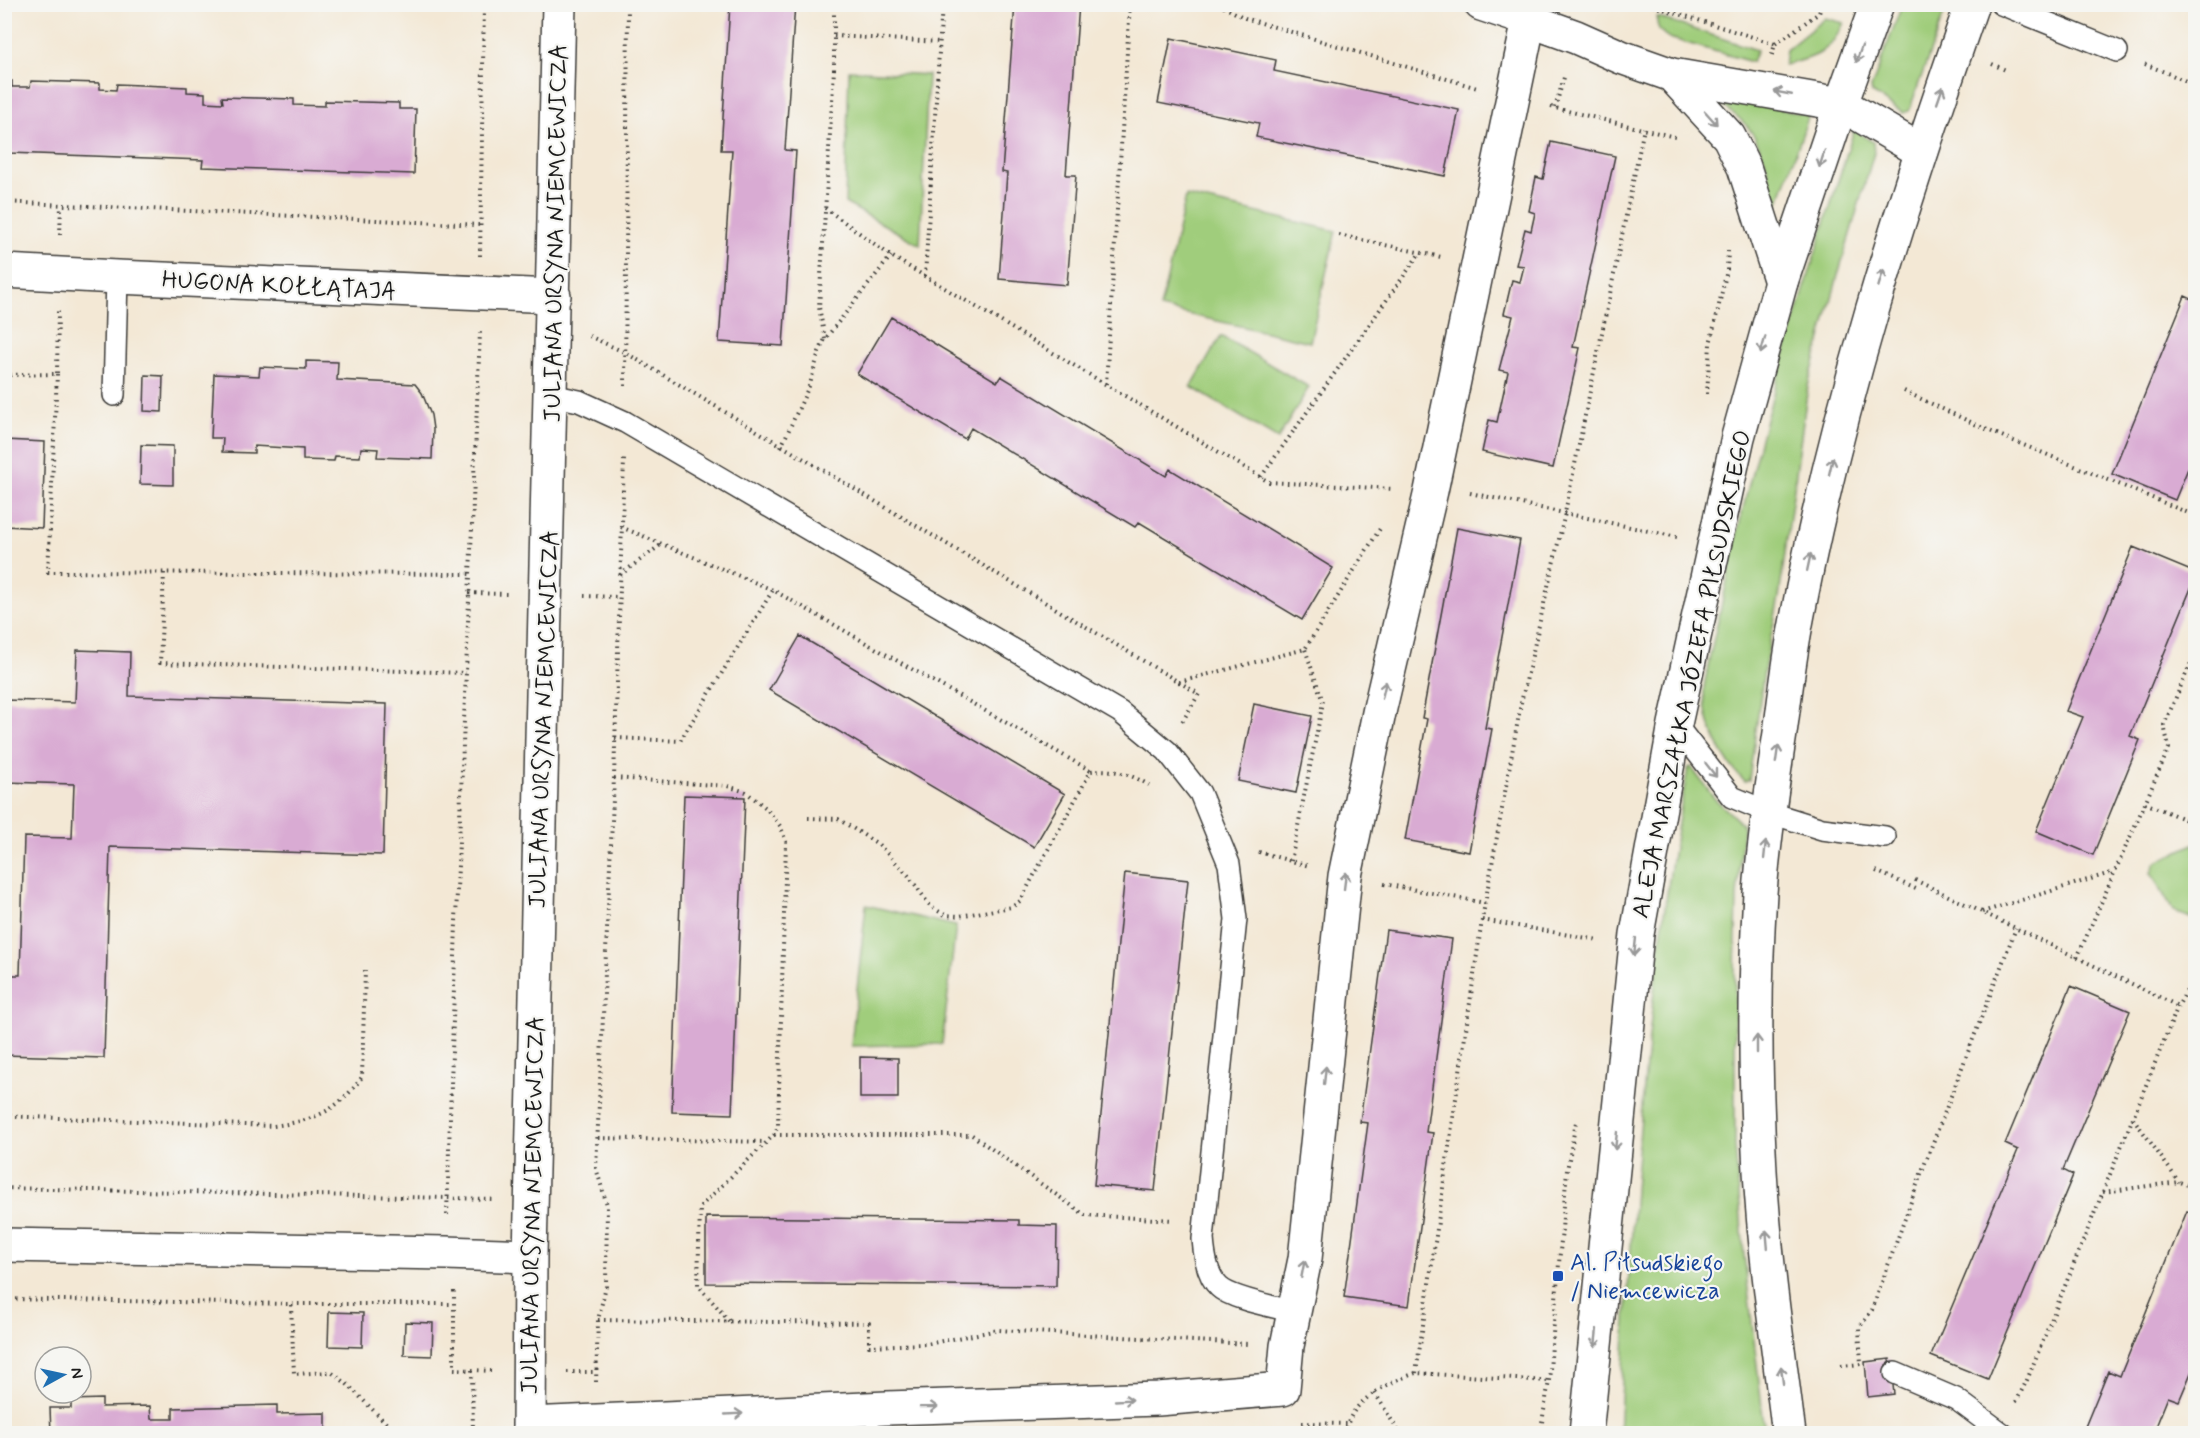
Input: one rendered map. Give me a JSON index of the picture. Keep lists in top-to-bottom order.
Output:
{
  "streets": {
    "street": ["JULIANA URSYNA NIEMCEWICZA", "HUGONA KOŁŁĄTAJA", "ALEJA MARSZAŁKA JÓZEFA PIŁSUDSKIEGO"]
  },
  "crossings": [
    ["JULIANA URSYNA NIEMCEWICZA", "HUGONA KOŁŁĄTAJA"]
  ],
  "places": {
    "transit": ["Al. Piłsudskiego / Niemcewicza"]
  },
  "north": "right"
}
